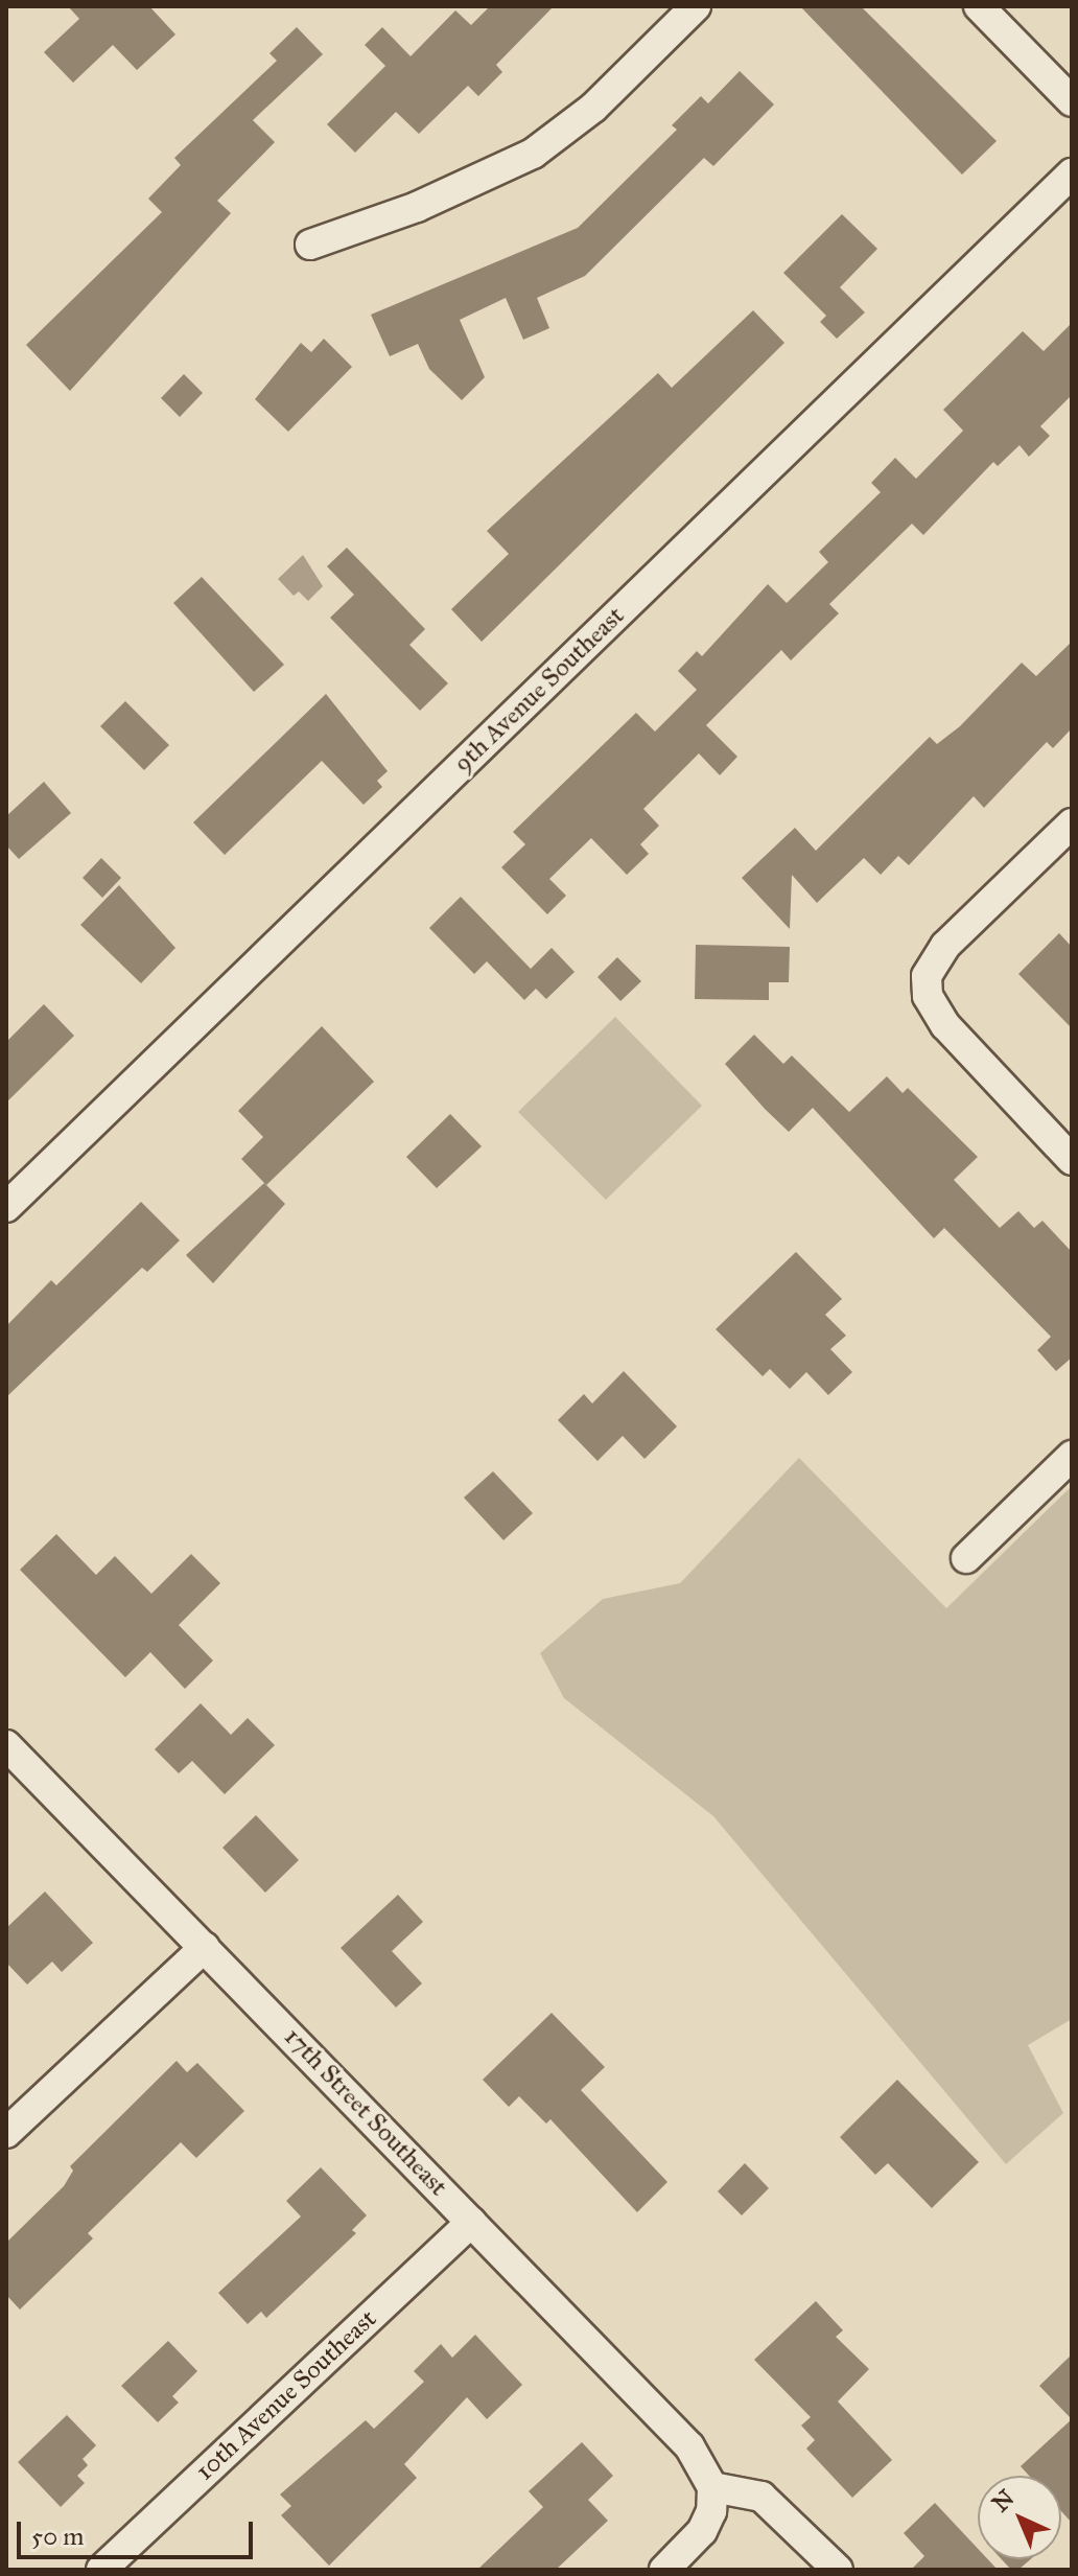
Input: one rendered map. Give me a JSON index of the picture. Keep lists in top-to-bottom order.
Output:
{
  "streets": {
    "street": ["9th Avenue Southeast", "17th Street Southeast", "10th Avenue Southeast"]
  },
  "crossings": [
    ["17th Street Southeast", "10th Avenue Southeast"]
  ],
  "scale_bar": "50 m",
  "north": "top left"
}
